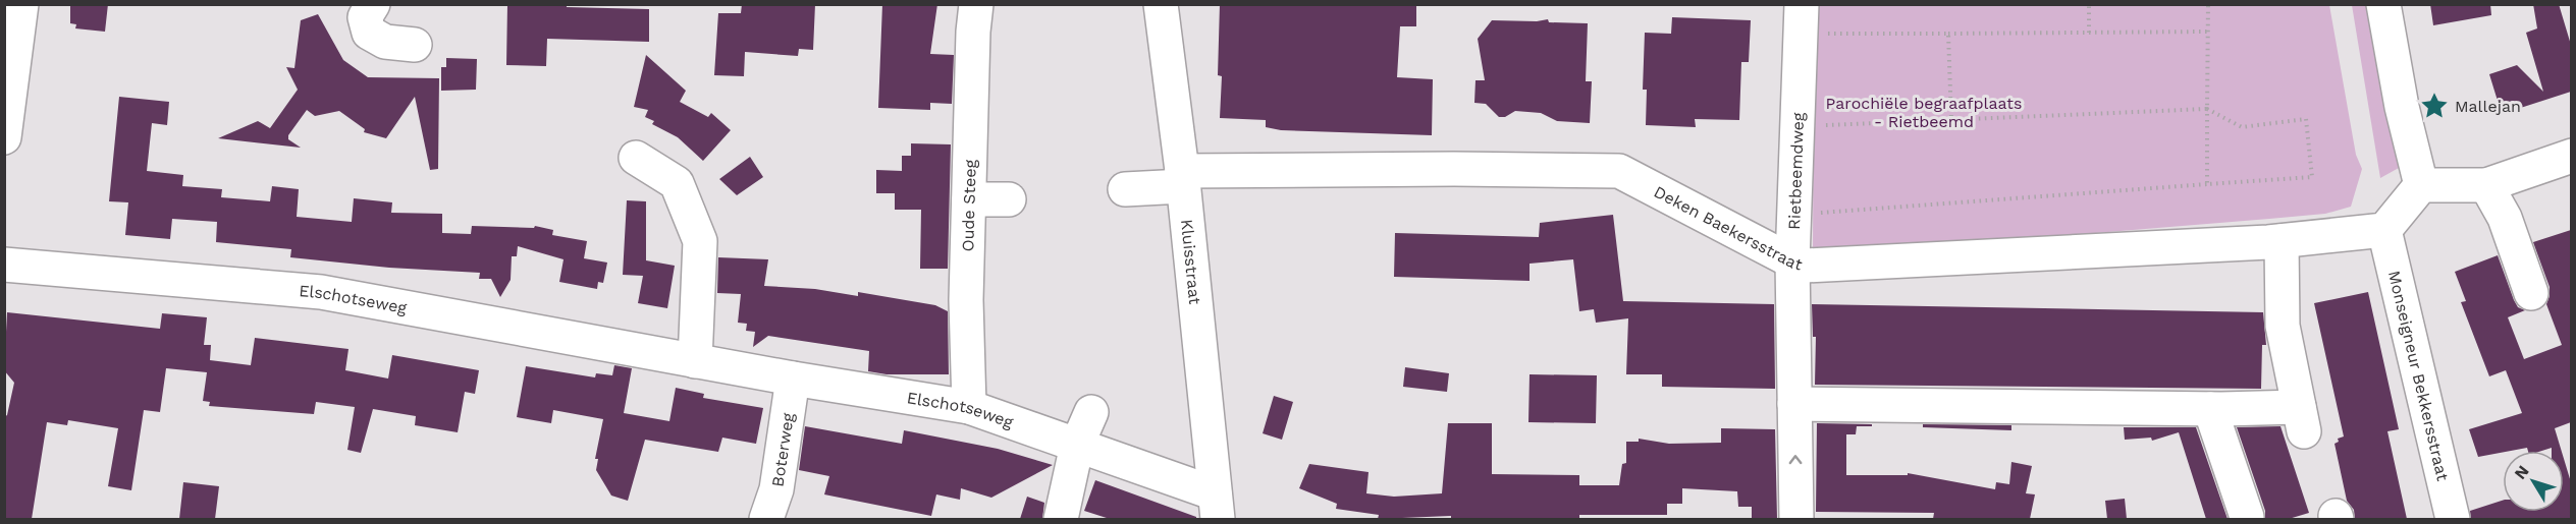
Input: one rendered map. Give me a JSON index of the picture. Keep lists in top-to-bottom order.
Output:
{
  "streets": {
    "street": [
      "Rietbeemdweg",
      "Oude Steeg",
      "Deken Baekersstraat",
      "Kluisstraat",
      "Elschotseweg",
      "Monseigneur Bekkersstraat",
      "Boterweg"
    ]
  },
  "crossings": [
    ["Rietbeemdweg", "Deken Baekersstraat"],
    ["Oude Steeg", "Elschotseweg"],
    ["Deken Baekersstraat", "Kluisstraat"],
    ["Deken Baekersstraat", "Monseigneur Bekkersstraat"],
    ["Kluisstraat", "Elschotseweg"],
    ["Elschotseweg", "Boterweg"]
  ],
  "parks": ["Parochiële begraafplaats - Rietbeemd"],
  "places": {
    "place": ["Mallejan"]
  },
  "north": "top left"
}
